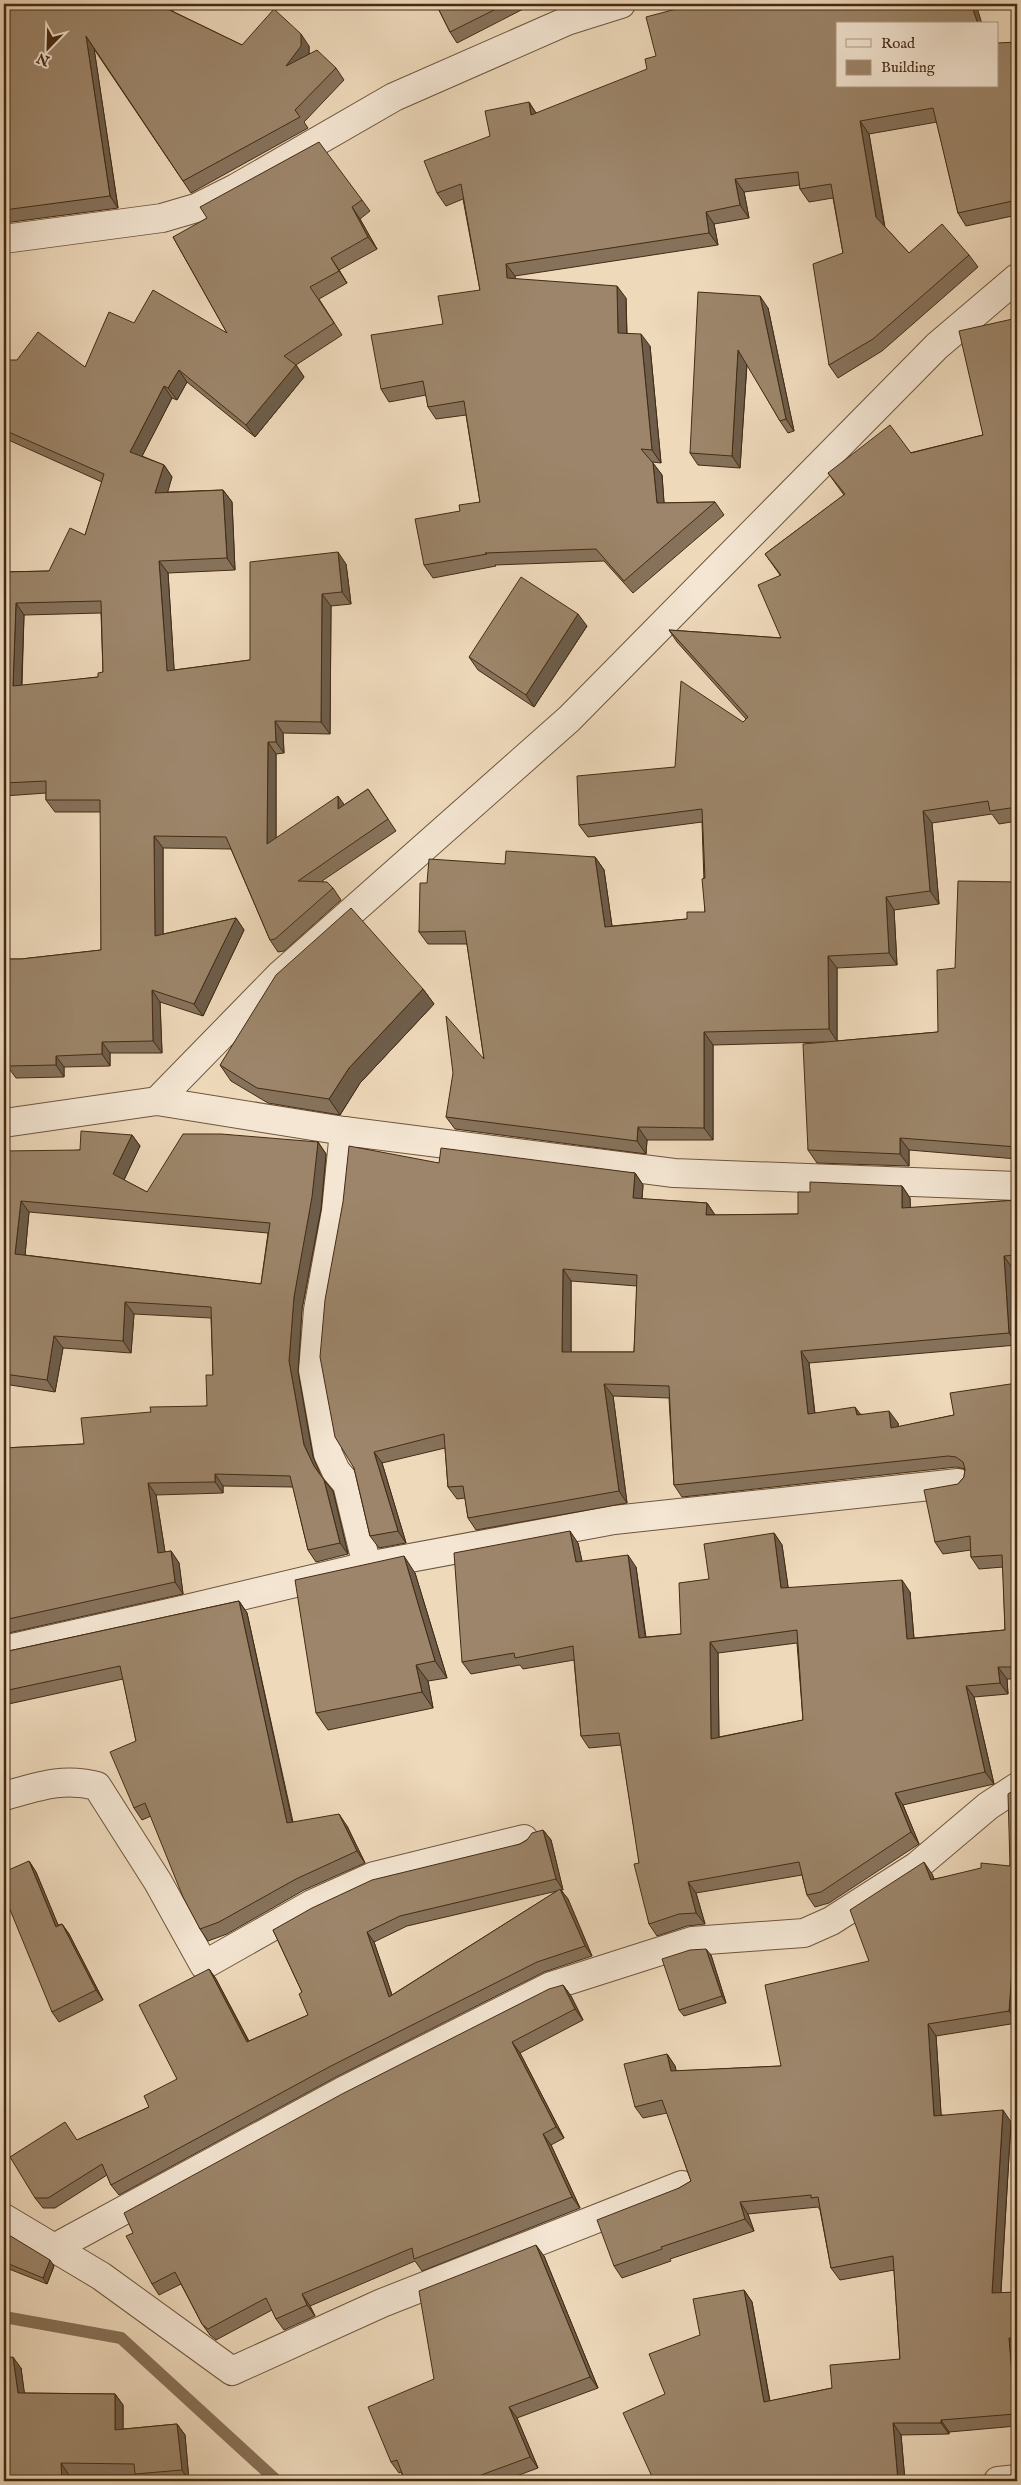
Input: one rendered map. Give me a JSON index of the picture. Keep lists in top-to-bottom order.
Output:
{
  "legend": ["Road", "Building"],
  "north": "bottom left"
}
